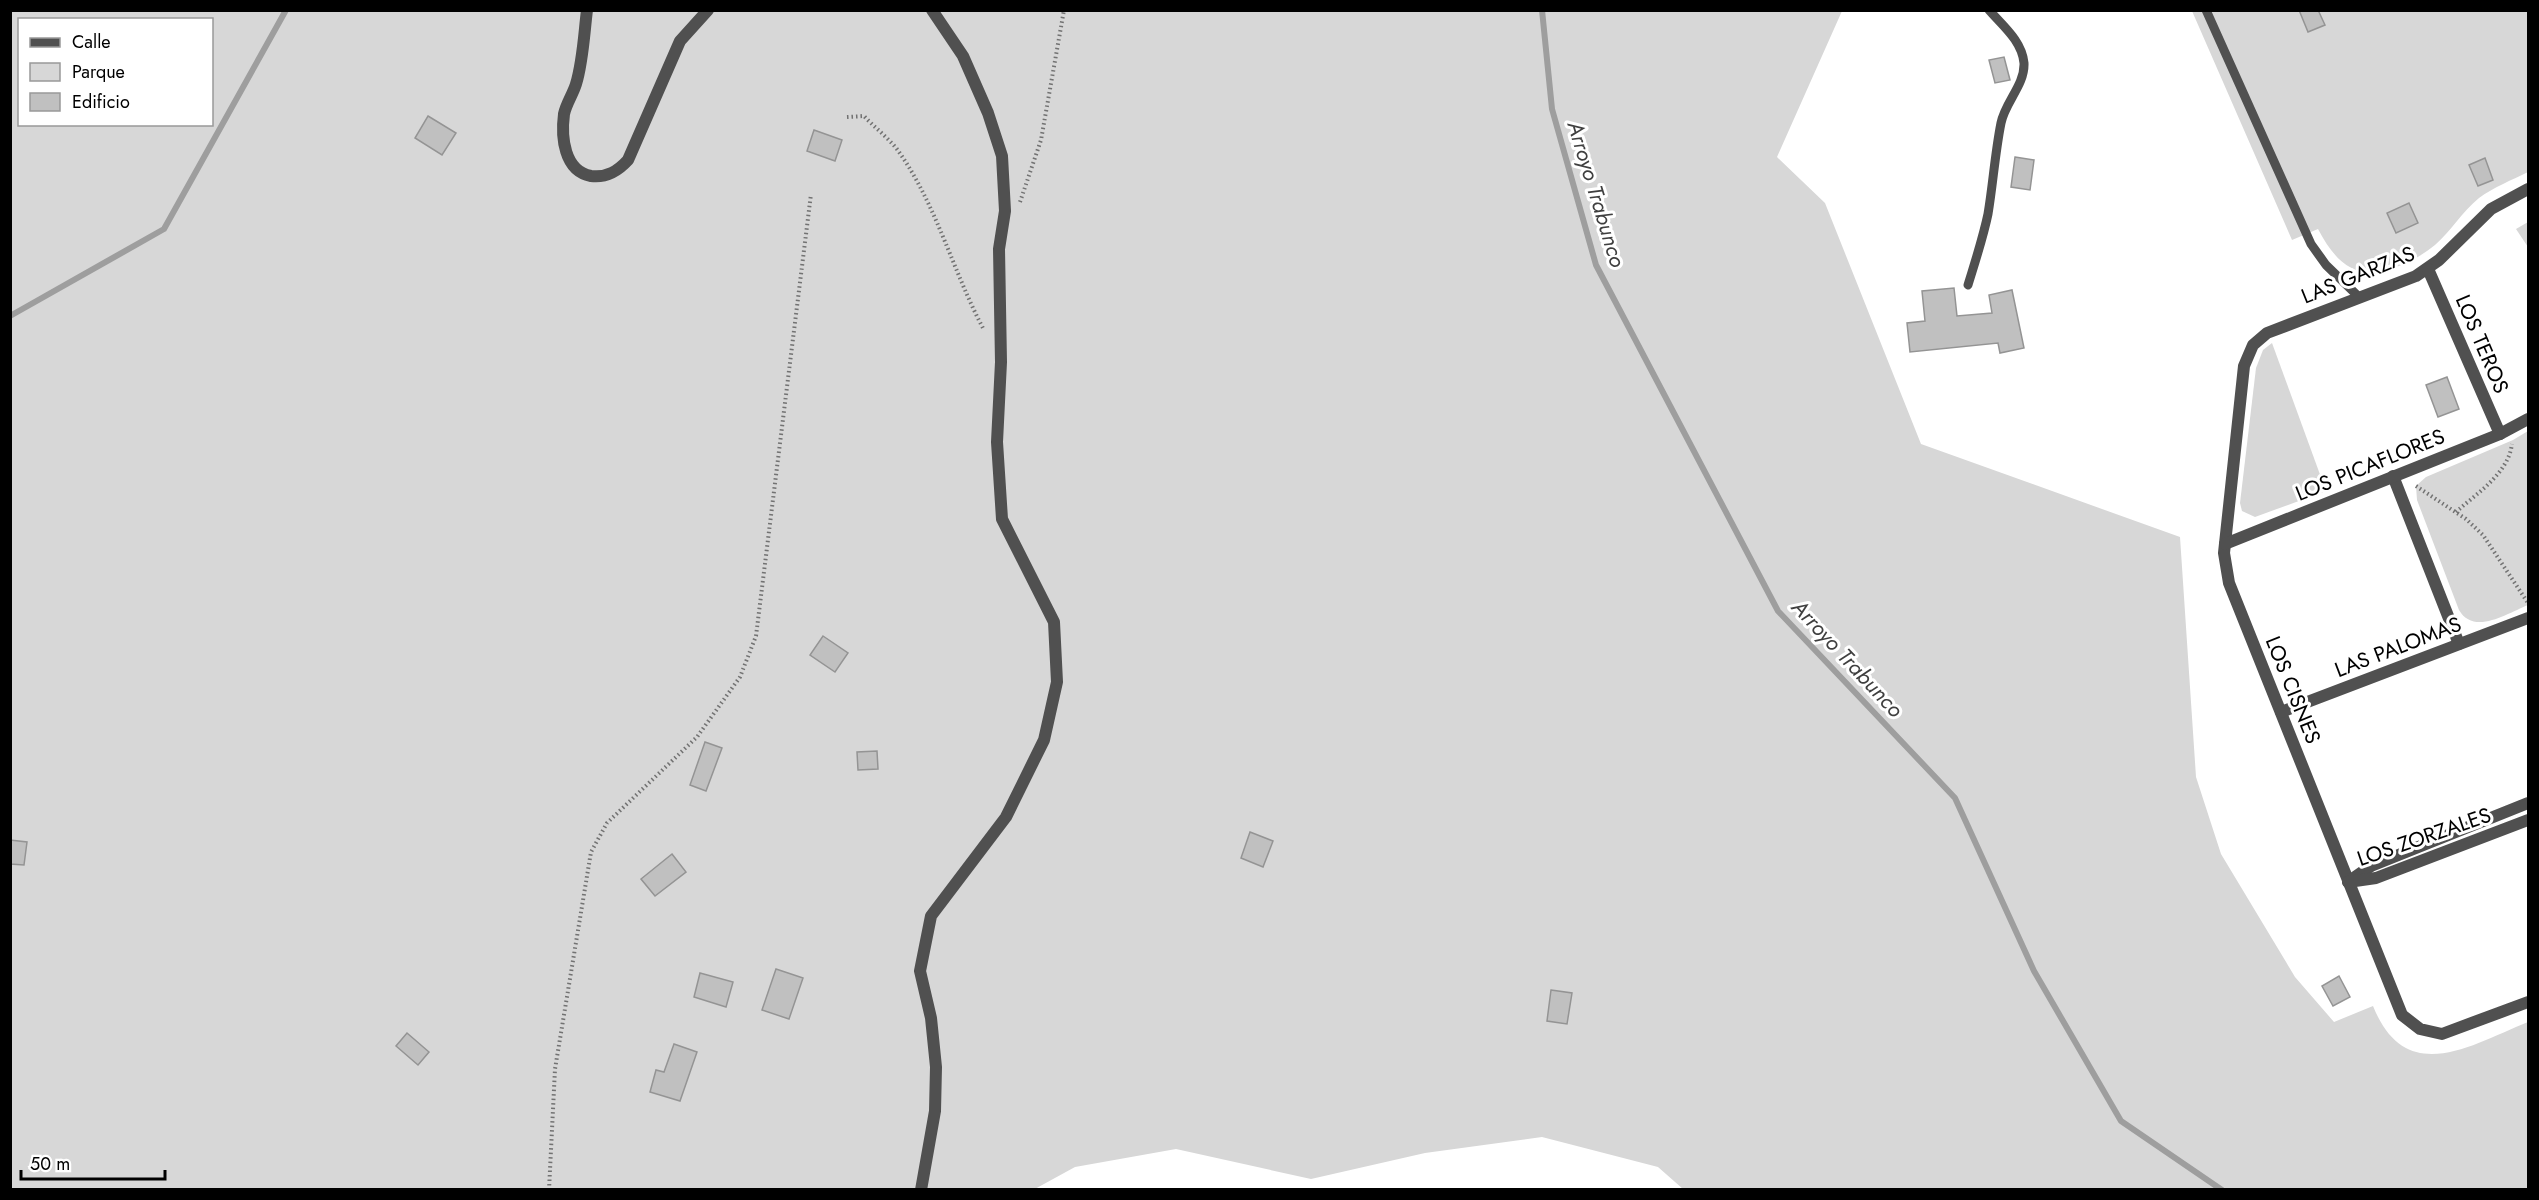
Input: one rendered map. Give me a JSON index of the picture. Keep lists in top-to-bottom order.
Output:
{
  "streets": {
    "street": [
      "LAS GARZAS",
      "LOS TEROS",
      "LOS PICAFLORES",
      "LAS PALOMAS",
      "LOS CISNES",
      "LOS ZORZALES"
    ]
  },
  "crossings": [
    ["LAS GARZAS", "LOS TEROS"],
    ["LAS GARZAS", "LOS CISNES"],
    ["LOS TEROS", "LOS PICAFLORES"],
    ["LOS PICAFLORES", "LOS CISNES"],
    ["LAS PALOMAS", "LOS CISNES"],
    ["LOS CISNES", "LOS ZORZALES"]
  ],
  "water": ["Arroyo Trabunco"],
  "legend": ["Calle", "Parque", "Edificio"],
  "scale_bar": "50 m"
}
